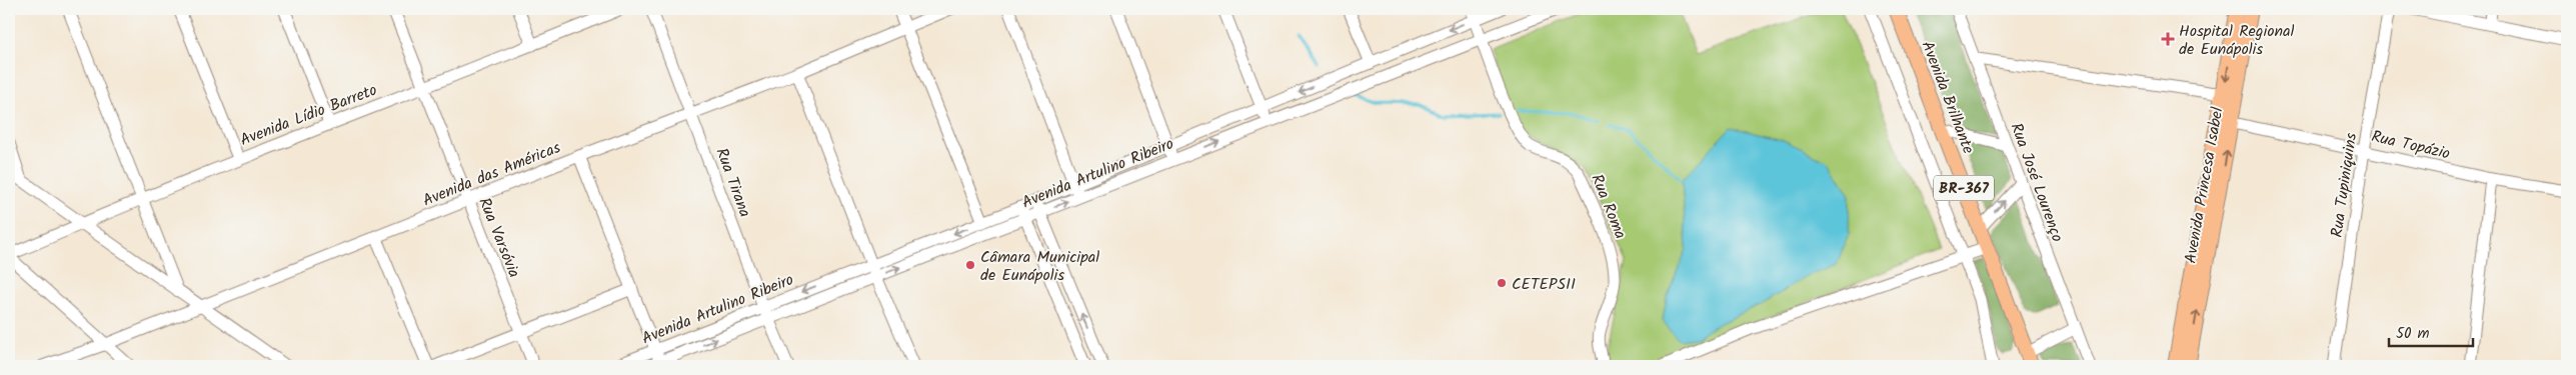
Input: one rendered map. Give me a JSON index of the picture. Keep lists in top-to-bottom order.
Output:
{
  "streets": {
    "main road": ["Avenida Brilhante", "Avenida Princesa Isabel", "BR-367"],
    "street": [
      "Avenida Lídio Barreto",
      "Rua Topázio",
      "Avenida Artulino Ribeiro",
      "Avenida das Américas",
      "Rua Tirana",
      "Rua José Lourenço",
      "Rua Tupiniquins",
      "Rua Roma",
      "Rua Varsóvia"
    ]
  },
  "crossings": [
    ["Avenida Lídio Barreto", "Rua Varsóvia"],
    ["Rua Topázio", "Avenida Princesa Isabel"],
    ["Rua Topázio", "Rua Tupiniquins"],
    ["Avenida Artulino Ribeiro", "Rua Tirana"],
    ["Avenida Artulino Ribeiro", "Rua Roma"],
    ["Avenida das Américas", "Rua Tirana"],
    ["Avenida das Américas", "Rua Varsóvia"]
  ],
  "places": {
    "health": ["Hospital Regional de Eunápolis"],
    "other": ["Câmara Municipal de Eunápolis", "CETEPSII"]
  },
  "scale_bar": "50 m"
}
